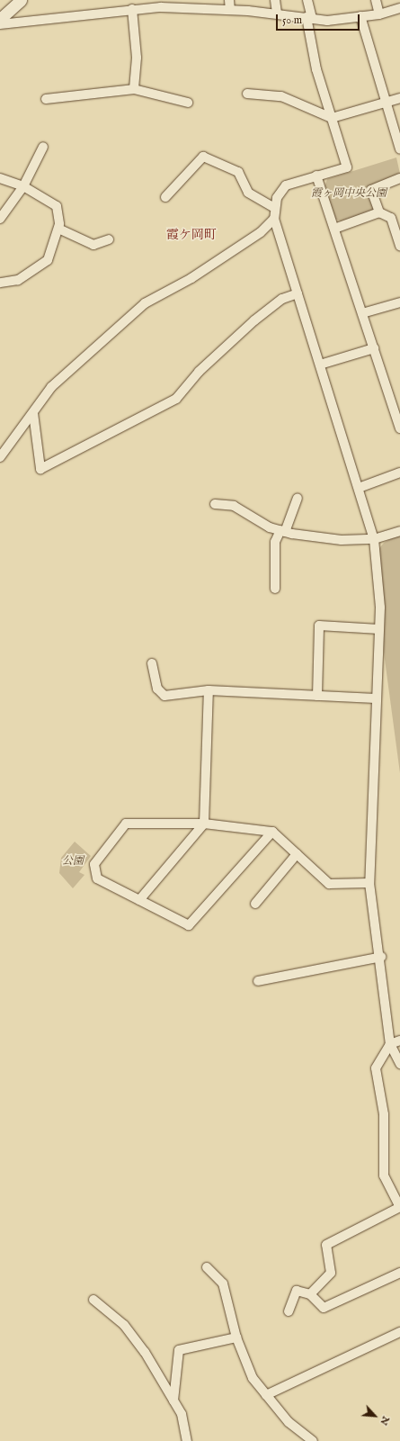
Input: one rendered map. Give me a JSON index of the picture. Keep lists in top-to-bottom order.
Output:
{
  "districts": ["霞ケ岡町"],
  "parks": ["霞ヶ岡中央公園", "公園"],
  "scale_bar": "50 m",
  "north": "bottom right"
}
